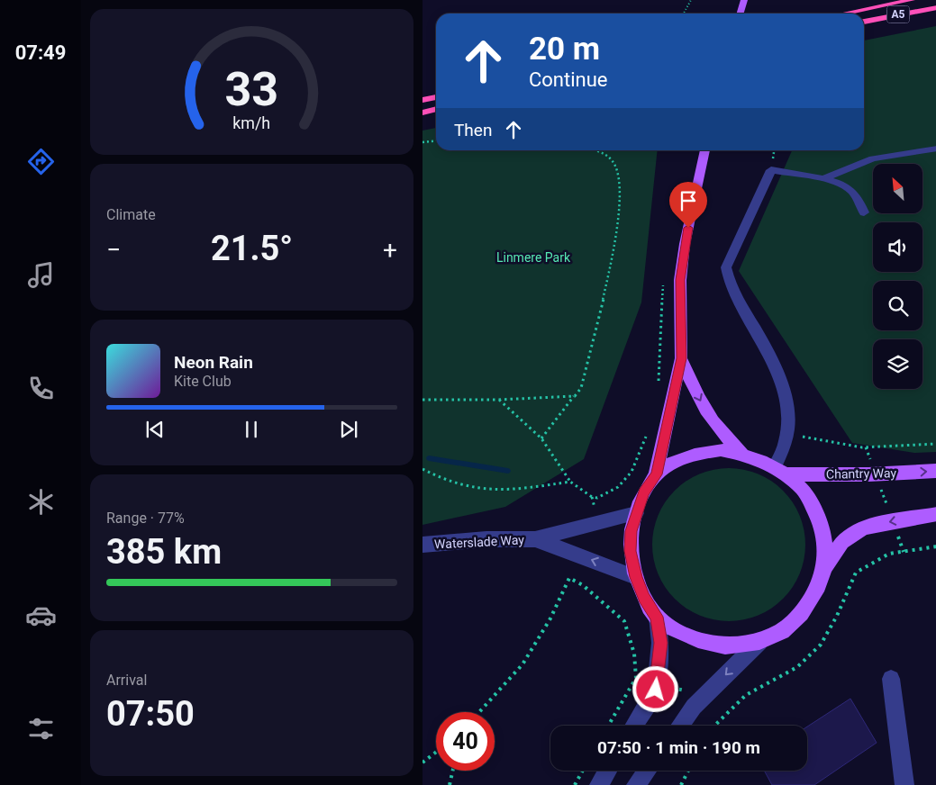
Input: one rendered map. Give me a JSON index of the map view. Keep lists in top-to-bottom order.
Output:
{
  "streets": {
    "highway": ["A5"],
    "main road": ["Chantry Way"],
    "street": ["Waterslade Way"]
  },
  "parks": ["Linmere Park"],
  "north": "top left",
  "page": {
    "tabs": "07:49",
    "turn": ["20 m", "Continue"],
    "then": "Then",
    "tile": [
      "Climate",
      ["Range · 77%", "385 km"],
      ["Arrival", "07:50"]
    ],
    "heat": ["−", "21.5°", "+"],
    "song": ["Neon Rain", "Kite Club"],
    "limit": "40",
    "trip": "07:50 · 1 min · 190 m",
    "gauge": ["33", "km/h"]
  }
}
